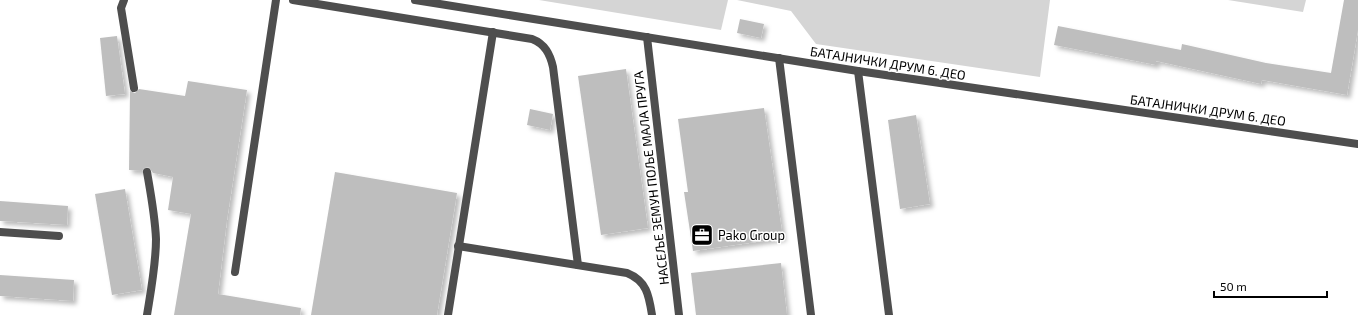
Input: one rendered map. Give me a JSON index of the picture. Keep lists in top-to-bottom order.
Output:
{
  "streets": {
    "street": ["БАТАЈНИЧКИ ДРУМ 6. ДЕО", "НАСЕЉЕ ЗЕМУН ПОЉЕ МАЛА ПРУГА"]
  },
  "crossings": [
    ["БАТАЈНИЧКИ ДРУМ 6. ДЕО", "НАСЕЉЕ ЗЕМУН ПОЉЕ МАЛА ПРУГА"]
  ],
  "places": {
    "office": ["Pako Group"]
  },
  "scale_bar": "50 m"
}
